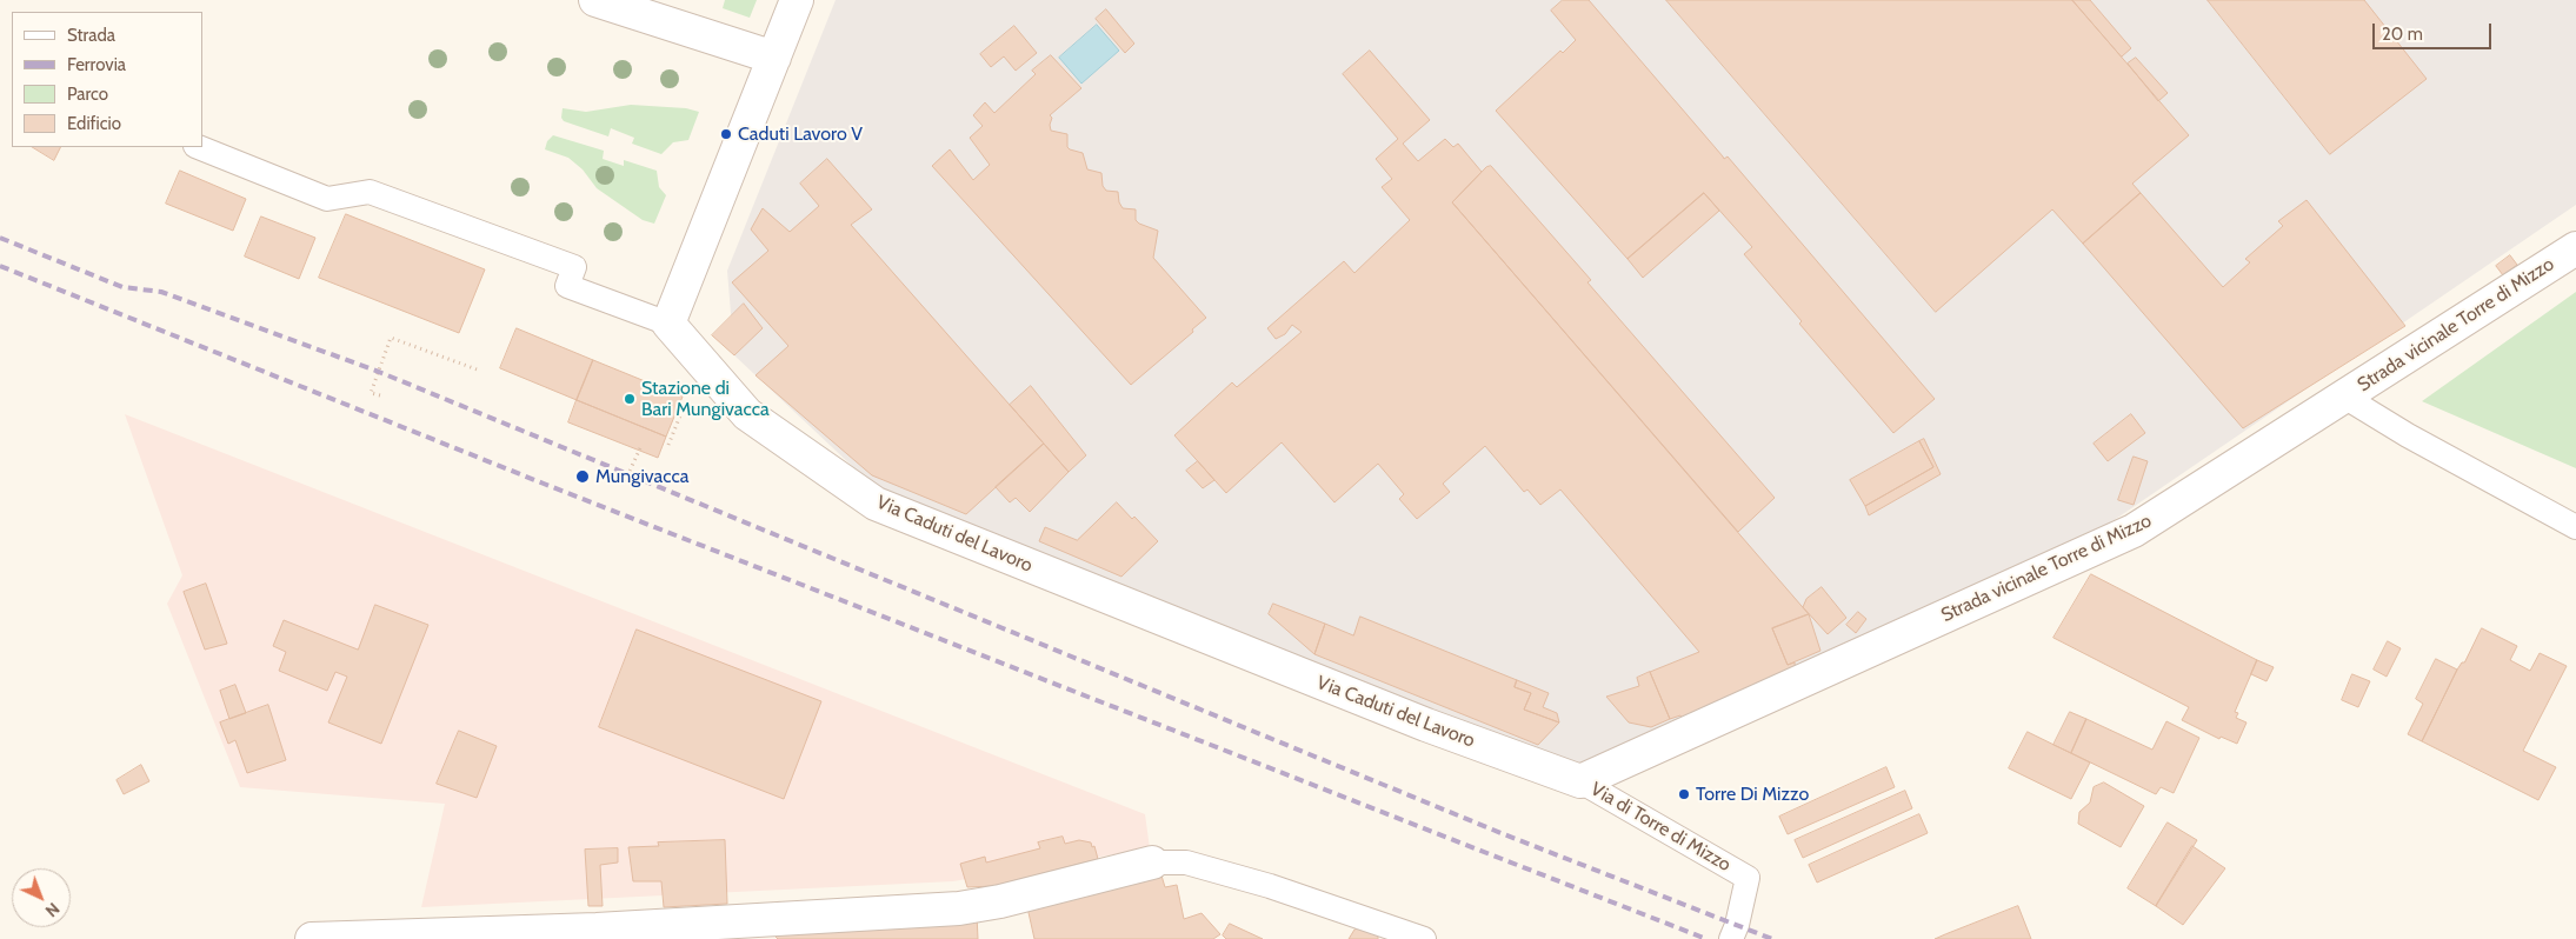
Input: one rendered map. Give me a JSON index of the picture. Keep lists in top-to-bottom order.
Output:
{
  "streets": {
    "street": ["Strada vicinale Torre di Mizzo", "Via Caduti del Lavoro"],
    "lane": ["Via di Torre di Mizzo"]
  },
  "crossings": [
    ["Strada vicinale Torre di Mizzo", "Via Caduti del Lavoro"],
    ["Strada vicinale Torre di Mizzo", "Via di Torre di Mizzo"],
    ["Via Caduti del Lavoro", "Via di Torre di Mizzo"]
  ],
  "places": [
    "Caduti Lavoro V",
    "Stazione di Bari Mungivacca",
    "Mungivacca",
    "Torre Di Mizzo"
  ],
  "legend": [
    "Strada",
    "Ferrovia",
    "Parco",
    "Edificio"
  ],
  "scale_bar": "20 m",
  "north": "bottom right"
}
